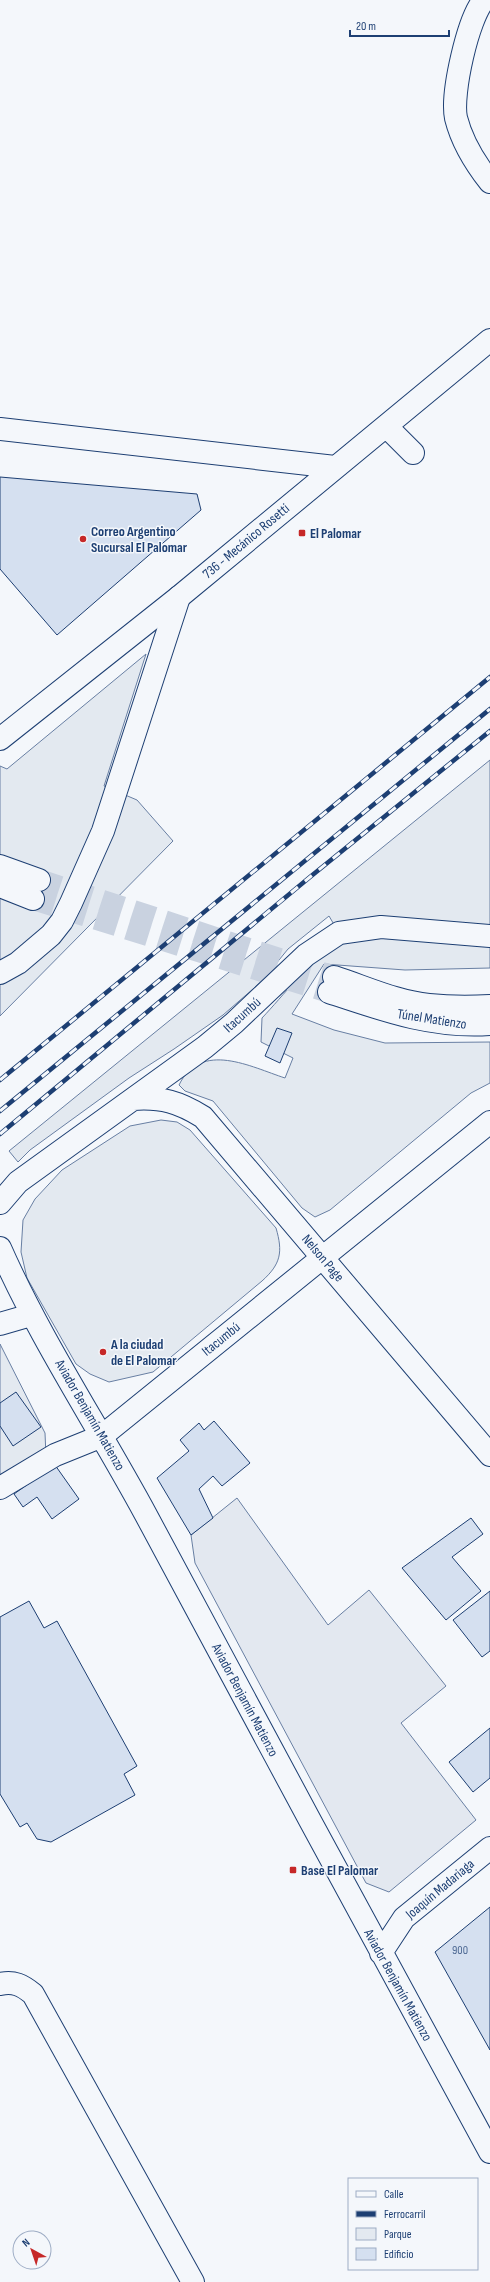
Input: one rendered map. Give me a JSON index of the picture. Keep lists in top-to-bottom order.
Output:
{
  "streets": {
    "street": [
      "736 - Mecánico Rosetti",
      "Itacumbú",
      "Túnel Matienzo",
      "Nelson Page",
      "Aviador Benjamín Matienzo",
      "Joaquín Madariaga"
    ]
  },
  "crossings": [
    ["Itacumbú", "Nelson Page"],
    ["Itacumbú", "Aviador Benjamín Matienzo"],
    ["Aviador Benjamín Matienzo", "Joaquín Madariaga"]
  ],
  "places": {
    "transit": ["El Palomar", "Base El Palomar"],
    "other": ["Correo Argentino Sucursal El Palomar", "A la ciudad de El Palomar"]
  },
  "house_numbers": ["900"],
  "legend": [
    "Calle",
    "Ferrocarril",
    "Parque",
    "Edificio"
  ],
  "scale_bar": "20 m",
  "north": "top left"
}
